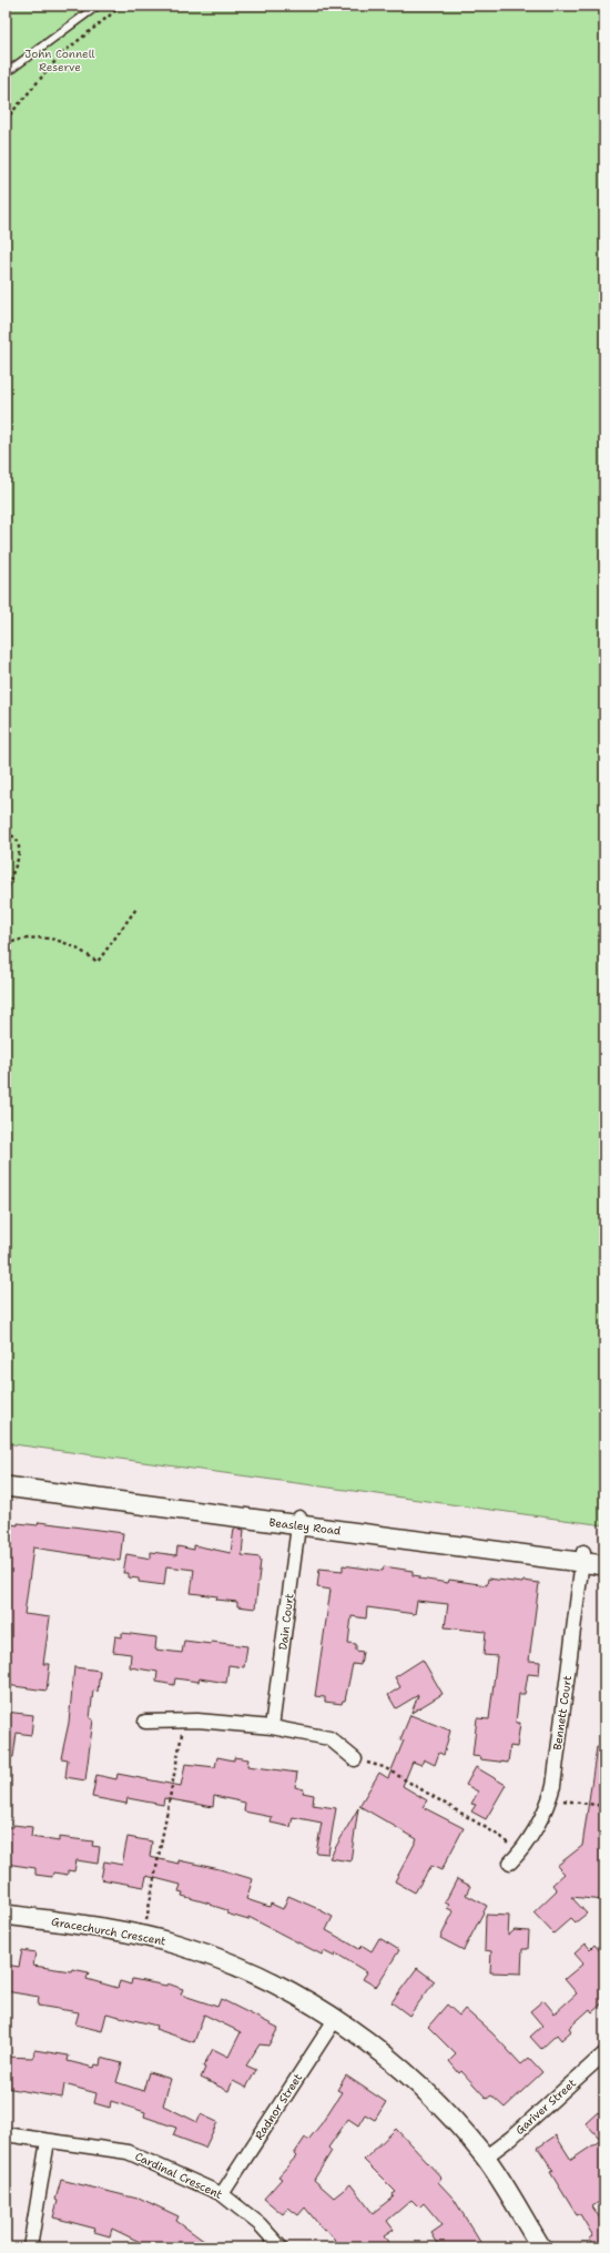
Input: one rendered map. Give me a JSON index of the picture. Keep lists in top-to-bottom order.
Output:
{
  "streets": {
    "main road": ["Beasley Road", "Gracechurch Crescent"],
    "street": [
      "Dain Court",
      "Bennett Court",
      "Radnor Street",
      "Gariver Street",
      "Cardinal Crescent"
    ]
  },
  "crossings": [
    ["Beasley Road", "Dain Court"],
    ["Beasley Road", "Bennett Court"],
    ["Gracechurch Crescent", "Radnor Street"],
    ["Gracechurch Crescent", "Gariver Street"],
    ["Radnor Street", "Cardinal Crescent"]
  ],
  "parks": ["John Connell Reserve"]
}
